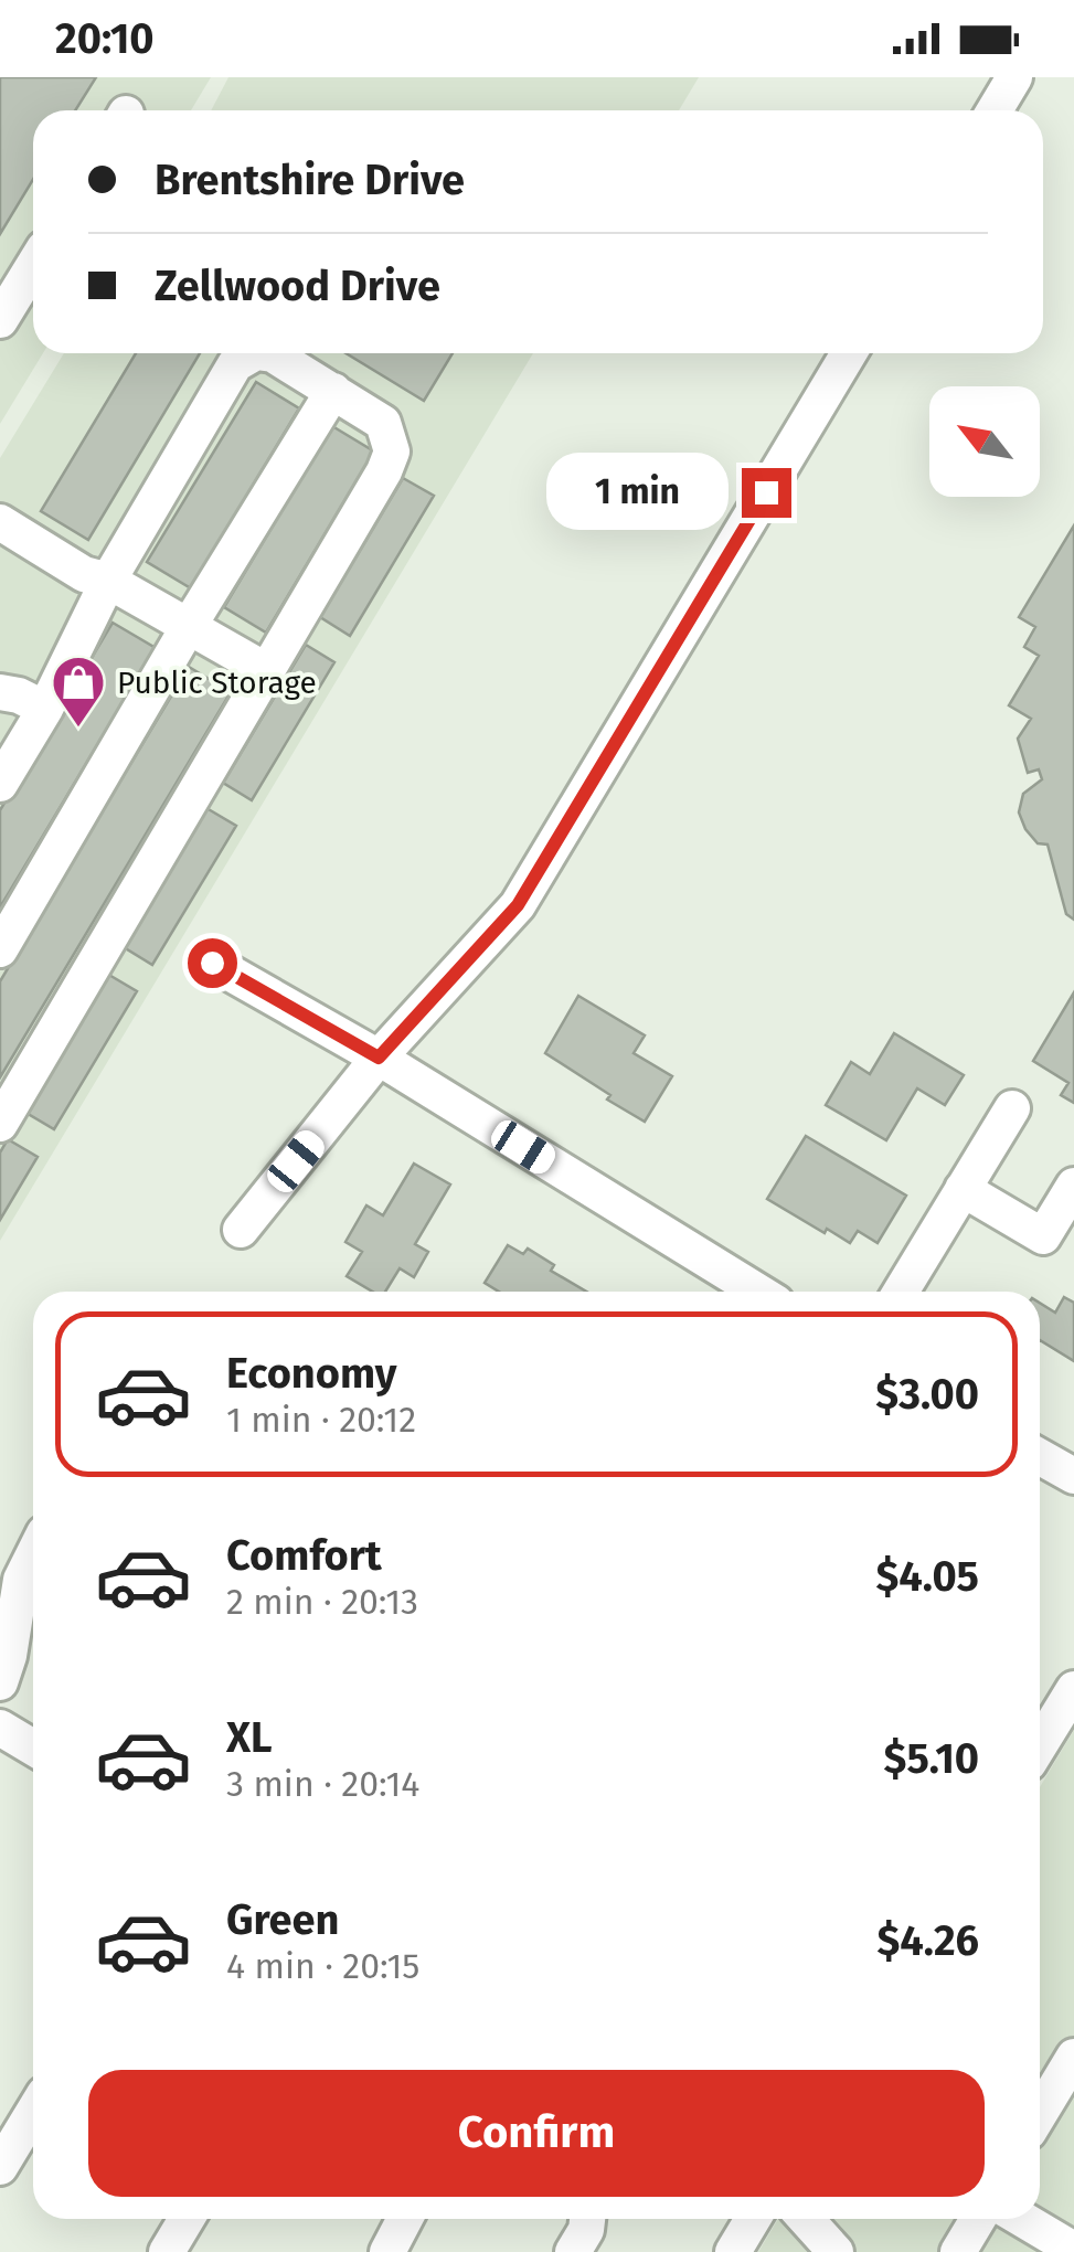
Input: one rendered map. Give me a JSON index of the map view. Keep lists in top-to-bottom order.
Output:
{
  "places": {
    "shop": ["Public Storage"]
  },
  "north": "top left",
  "page": {
    "status": "20:10",
    "banner": ["Brentshire Drive", "Zellwood Drive"],
    "bubble": "1 min",
    "list": [
      {
        "name": "Economy",
        "note": "1 min · 20:12",
        "value": "$3.00"
      },
      {
        "name": "Comfort",
        "note": "2 min · 20:13",
        "value": "$4.05"
      },
      {
        "name": "XL",
        "note": "3 min · 20:14",
        "value": "$5.10"
      },
      {
        "name": "Green",
        "note": "4 min · 20:15",
        "value": "$4.26"
      }
    ],
    "buttons": "Confirm"
  }
}
